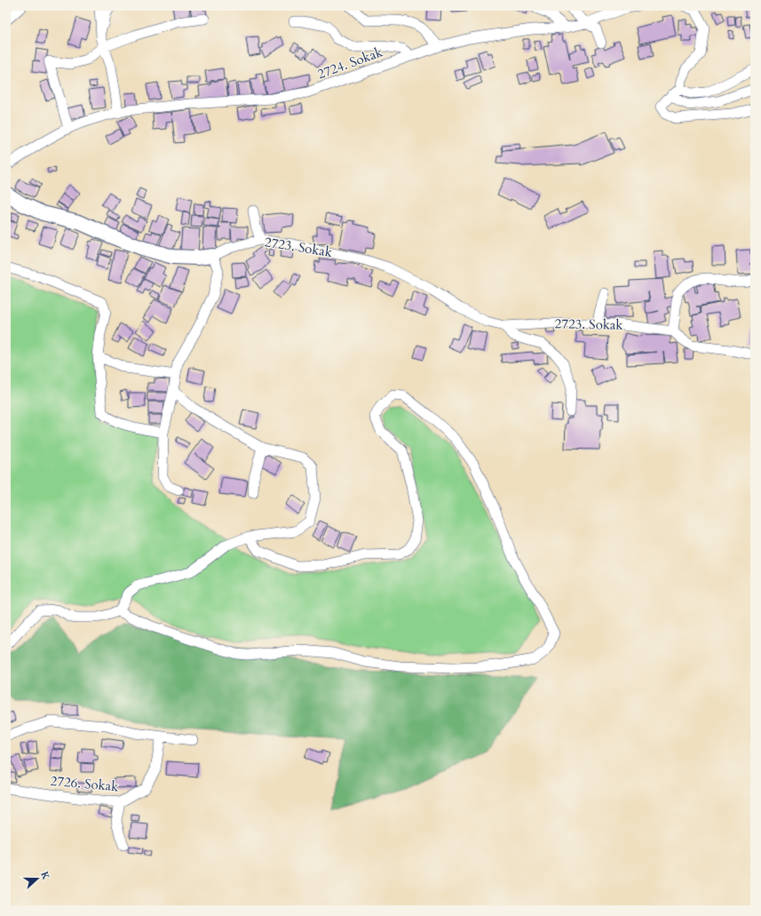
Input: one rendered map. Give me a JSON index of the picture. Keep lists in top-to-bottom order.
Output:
{
  "streets": {
    "street": ["2724. Sokak", "2723. Sokak", "2726. Sokak"]
  },
  "north": "right"
}
